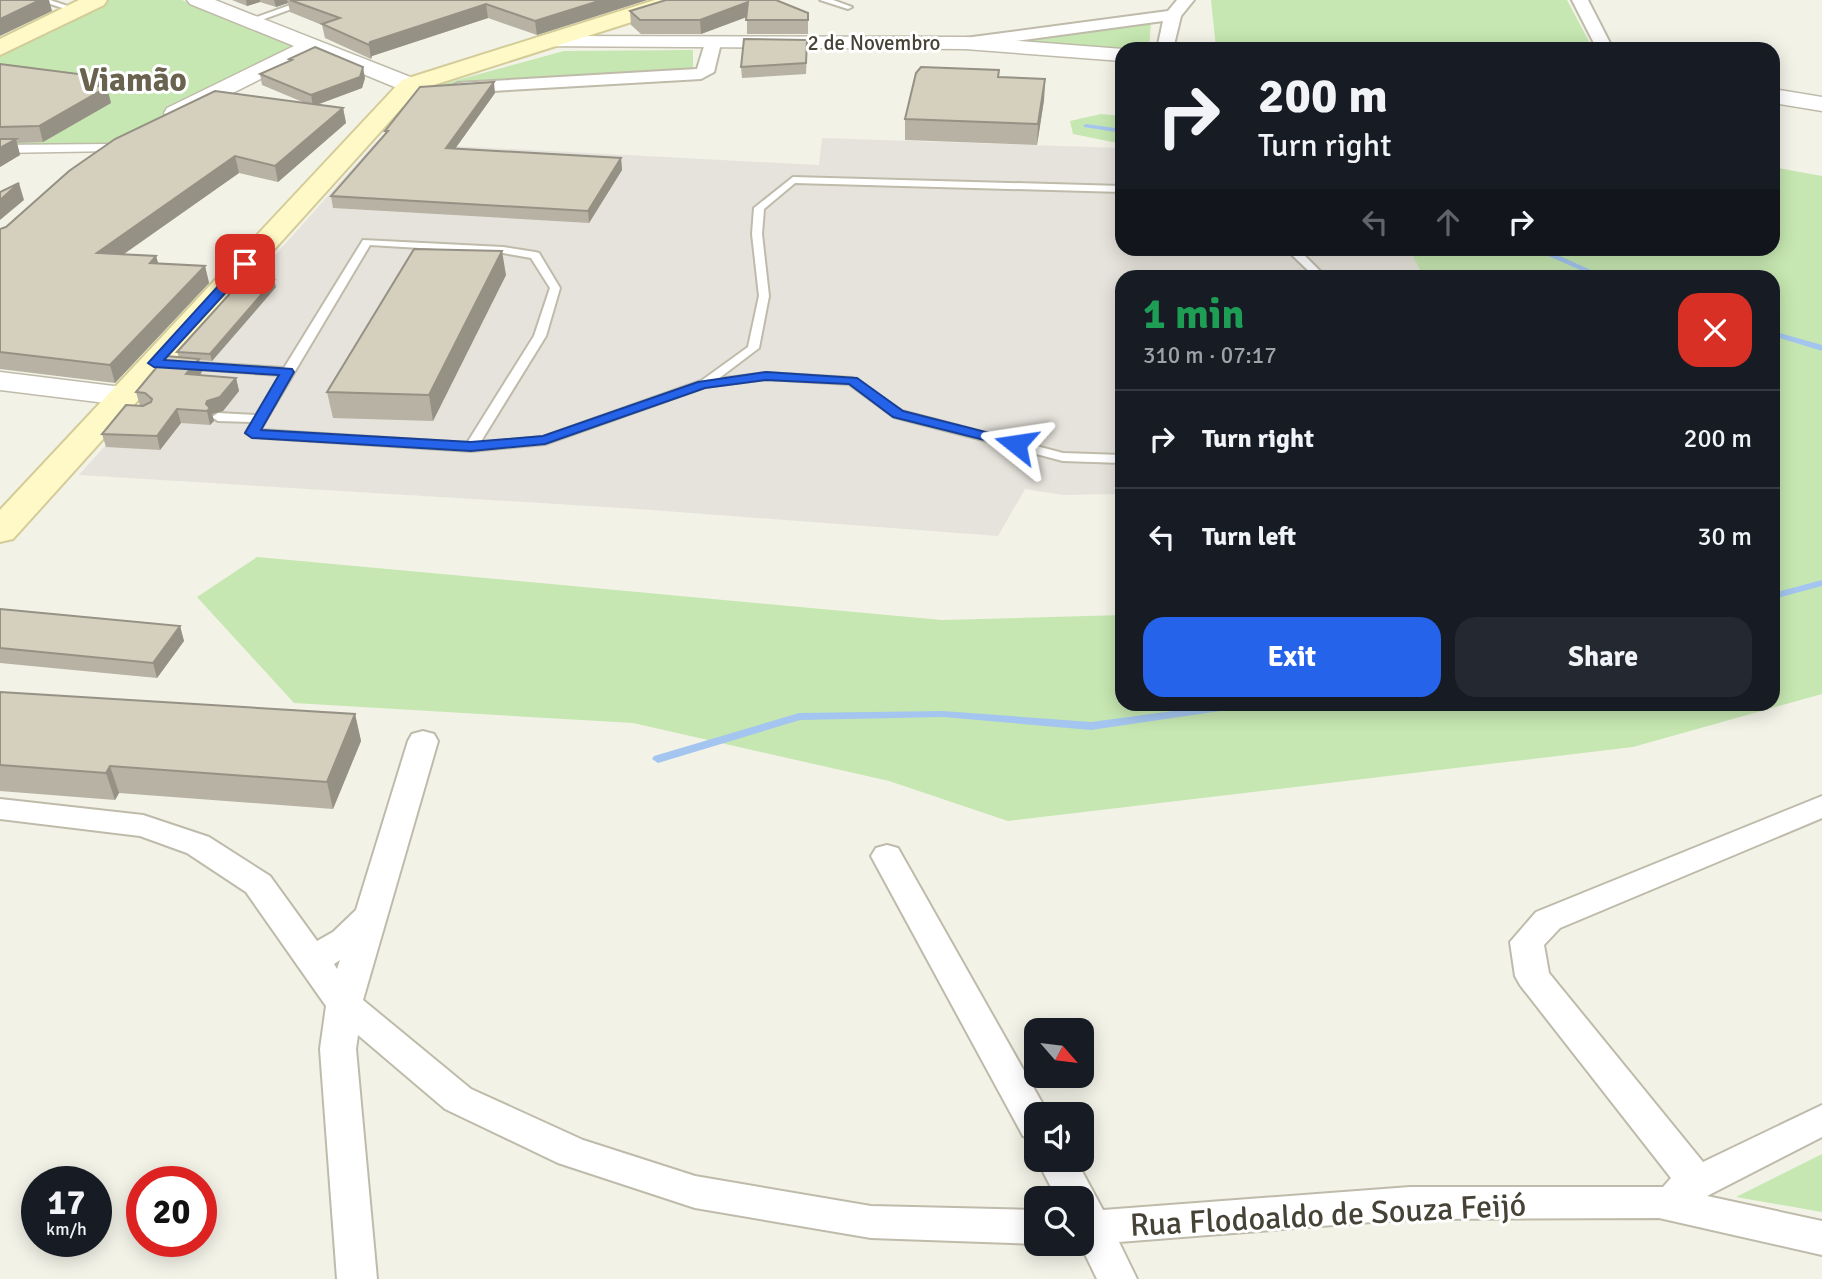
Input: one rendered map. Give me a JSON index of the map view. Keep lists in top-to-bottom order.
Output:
{
  "streets": {
    "street": ["2 de Novembro", "Rua Flodoaldo de Souza Feijó"]
  },
  "districts": ["Viamão"],
  "north": "bottom right",
  "page": {
    "turn": ["200 m", "Turn right"],
    "heading": ["1 min", "310 m · 07:17"],
    "list": [
      {
        "name": "Turn right",
        "value": "200 m"
      },
      {
        "name": "Turn left",
        "value": "30 m"
      }
    ],
    "buttons": ["Exit", "Share"],
    "speed": "17 km/h",
    "limit": "20"
  }
}
